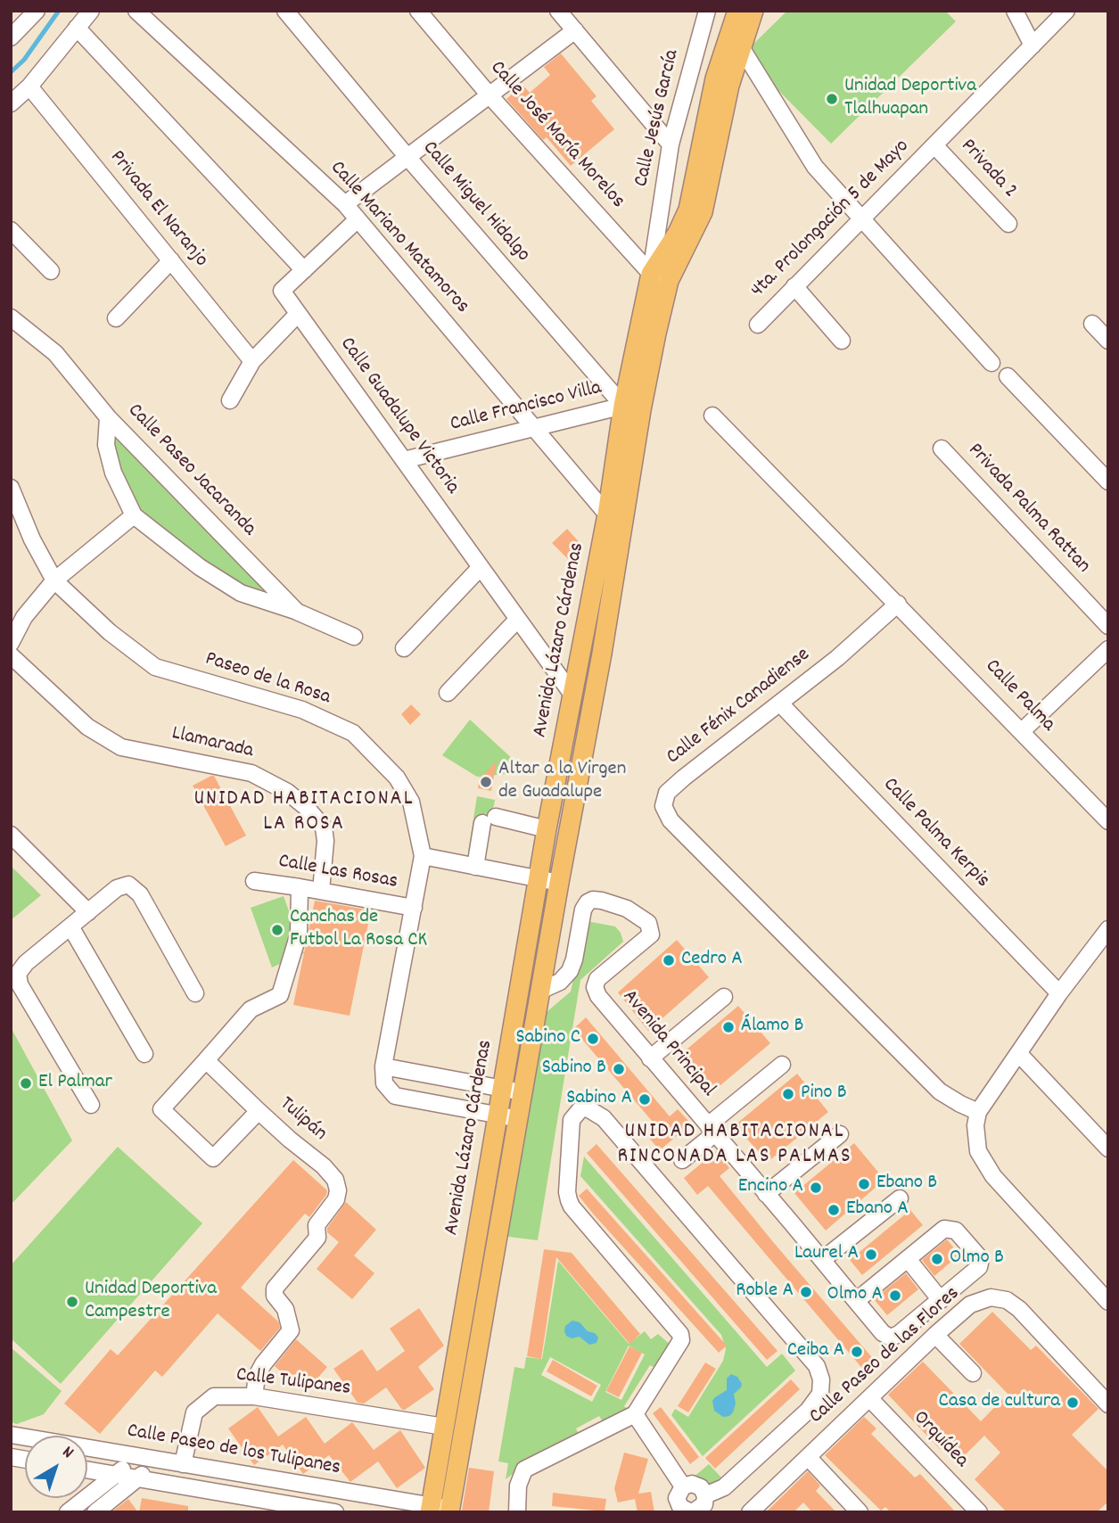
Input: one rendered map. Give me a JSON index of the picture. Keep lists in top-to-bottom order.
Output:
{
  "streets": {
    "main road": ["Avenida Lázaro Cárdenas"],
    "street": [
      "Calle Jesús García",
      "Calle José María Morelos",
      "Privada 2",
      "Calle Miguel Hidalgo",
      "Privada El Naranjo",
      "4ta. Prolongación 5 de Mayo",
      "Calle Mariano Matamoros",
      "Calle Francisco Villa",
      "Calle Guadalupe Victoria",
      "Calle Paseo Jacaranda",
      "Privada Palma Rattan",
      "Paseo de la Rosa",
      "Calle Palma",
      "Calle Fénix Canadiense",
      "Llamarada",
      "Calle Palma Kerpis",
      "Calle Las Rosas",
      "Avenida Principal",
      "Tulipán",
      "Calle Paseo de las Flores",
      "Calle Tulipanes",
      "Orquídea",
      "Calle Paseo de los Tulipanes"
    ]
  },
  "crossings": [
    ["Calle Jesús García", "Calle José María Morelos"],
    ["Calle Jesús García", "Avenida Lázaro Cárdenas"],
    ["Calle José María Morelos", "Avenida Lázaro Cárdenas"],
    ["Privada 2", "4ta. Prolongación 5 de Mayo"],
    ["Calle Miguel Hidalgo", "Calle Francisco Villa"],
    ["Calle Miguel Hidalgo", "Avenida Lázaro Cárdenas"],
    ["Calle Mariano Matamoros", "Calle Francisco Villa"],
    ["Calle Mariano Matamoros", "Avenida Lázaro Cárdenas"],
    ["Calle Francisco Villa", "Calle Guadalupe Victoria"],
    ["Calle Francisco Villa", "Avenida Lázaro Cárdenas"],
    ["Calle Guadalupe Victoria", "Avenida Lázaro Cárdenas"],
    ["Avenida Lázaro Cárdenas", "Avenida Principal"],
    ["Avenida Lázaro Cárdenas", "Calle Tulipanes"],
    ["Avenida Lázaro Cárdenas", "Calle Paseo de los Tulipanes"],
    ["Paseo de la Rosa", "Calle Las Rosas"],
    ["Calle Palma", "Calle Fénix Canadiense"],
    ["Calle Fénix Canadiense", "Calle Palma Kerpis"],
    ["Llamarada", "Calle Las Rosas"],
    ["Tulipán", "Calle Tulipanes"],
    ["Calle Paseo de las Flores", "Orquídea"],
    ["Calle Tulipanes", "Calle Paseo de los Tulipanes"]
  ],
  "districts": ["UNIDAD HABITACIONAL LA ROSA", "UNIDAD HABITACIONAL RINCONADA LAS PALMAS"],
  "places": [
    "Unidad Deportiva Tlalhuapan",
    "Altar a la Virgen de Guadalupe",
    "Canchas de Futbol La Rosa CK",
    "Cedro A",
    "Álamo B",
    "Sabino C",
    "Sabino B",
    "El Palmar",
    "Pino B",
    "Sabino A",
    "Ebano B",
    "Encino A",
    "Ebano A",
    "Laurel A",
    "Olmo B",
    "Roble A",
    "Olmo A",
    "Unidad Deportiva Campestre",
    "Ceiba A",
    "Casa de cultura"
  ],
  "north": "top right"
}
